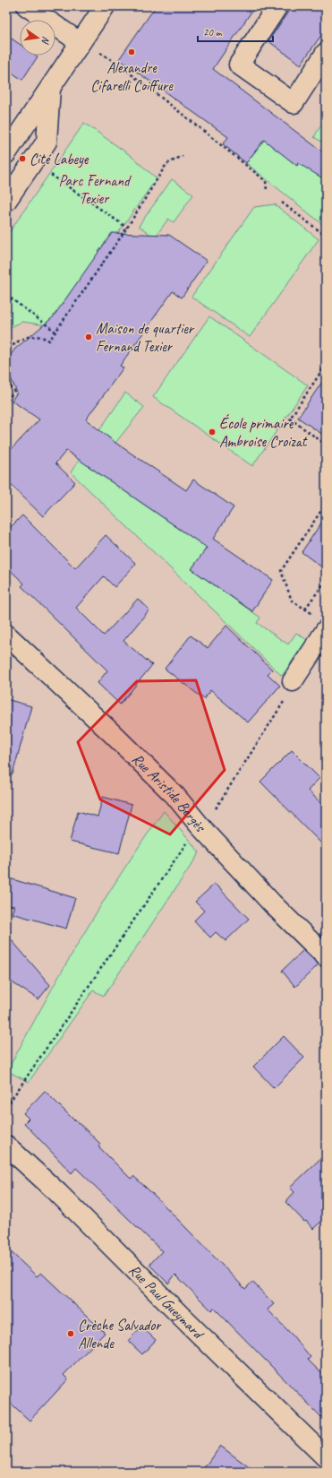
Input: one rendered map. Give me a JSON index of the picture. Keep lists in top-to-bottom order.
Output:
{
  "streets": {
    "street": ["Rue Aristide Bergès", "Rue Paul Gueymard"]
  },
  "parks": ["Parc Fernand Texier"],
  "places": [
    "Alexandre Cifarelli Coiffure",
    "Cité Labeye",
    "Maison de quartier Fernand Texier",
    "École primaire Ambroise Croizat",
    "Crèche Salvador Allende"
  ],
  "scale_bar": "20 m",
  "north": "right"
}
